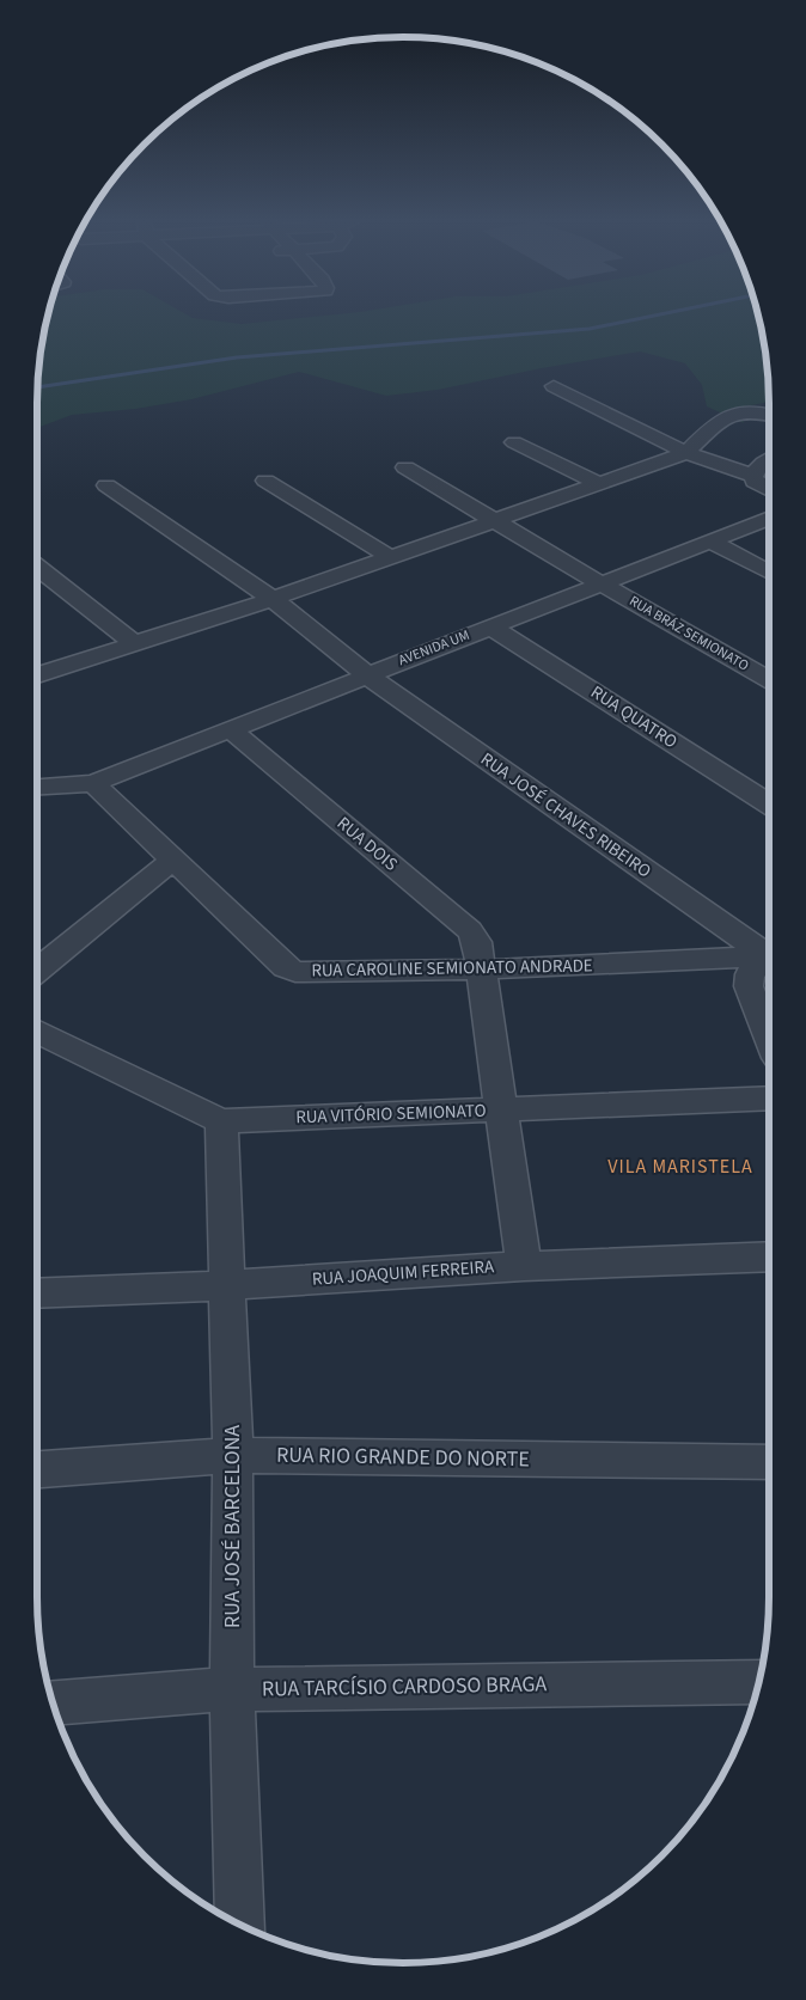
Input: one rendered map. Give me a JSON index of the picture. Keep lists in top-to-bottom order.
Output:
{
  "streets": {
    "street": [
      "RUA BRÁZ SEMIONATO",
      "AVENIDA UM",
      "RUA QUATRO",
      "RUA JOSÉ CHAVES RIBEIRO",
      "RUA DOIS",
      "RUA CAROLINE SEMIONATO ANDRADE",
      "RUA VITÓRIO SEMIONATO",
      "RUA JOAQUIM FERREIRA",
      "RUA RIO GRANDE DO NORTE",
      "RUA JOSÉ BARCELONA",
      "RUA TARCÍSIO CARDOSO BRAGA"
    ]
  },
  "crossings": [
    ["RUA BRÁZ SEMIONATO", "AVENIDA UM"],
    ["AVENIDA UM", "RUA QUATRO"],
    ["AVENIDA UM", "RUA JOSÉ CHAVES RIBEIRO"],
    ["AVENIDA UM", "RUA DOIS"],
    ["AVENIDA UM", "RUA CAROLINE SEMIONATO ANDRADE"],
    ["RUA DOIS", "RUA CAROLINE SEMIONATO ANDRADE"],
    ["RUA DOIS", "RUA VITÓRIO SEMIONATO"],
    ["RUA DOIS", "RUA JOAQUIM FERREIRA"],
    ["RUA VITÓRIO SEMIONATO", "RUA JOSÉ BARCELONA"],
    ["RUA JOAQUIM FERREIRA", "RUA JOSÉ BARCELONA"],
    ["RUA RIO GRANDE DO NORTE", "RUA JOSÉ BARCELONA"],
    ["RUA JOSÉ BARCELONA", "RUA TARCÍSIO CARDOSO BRAGA"]
  ],
  "districts": ["VILA MARISTELA"]
}
